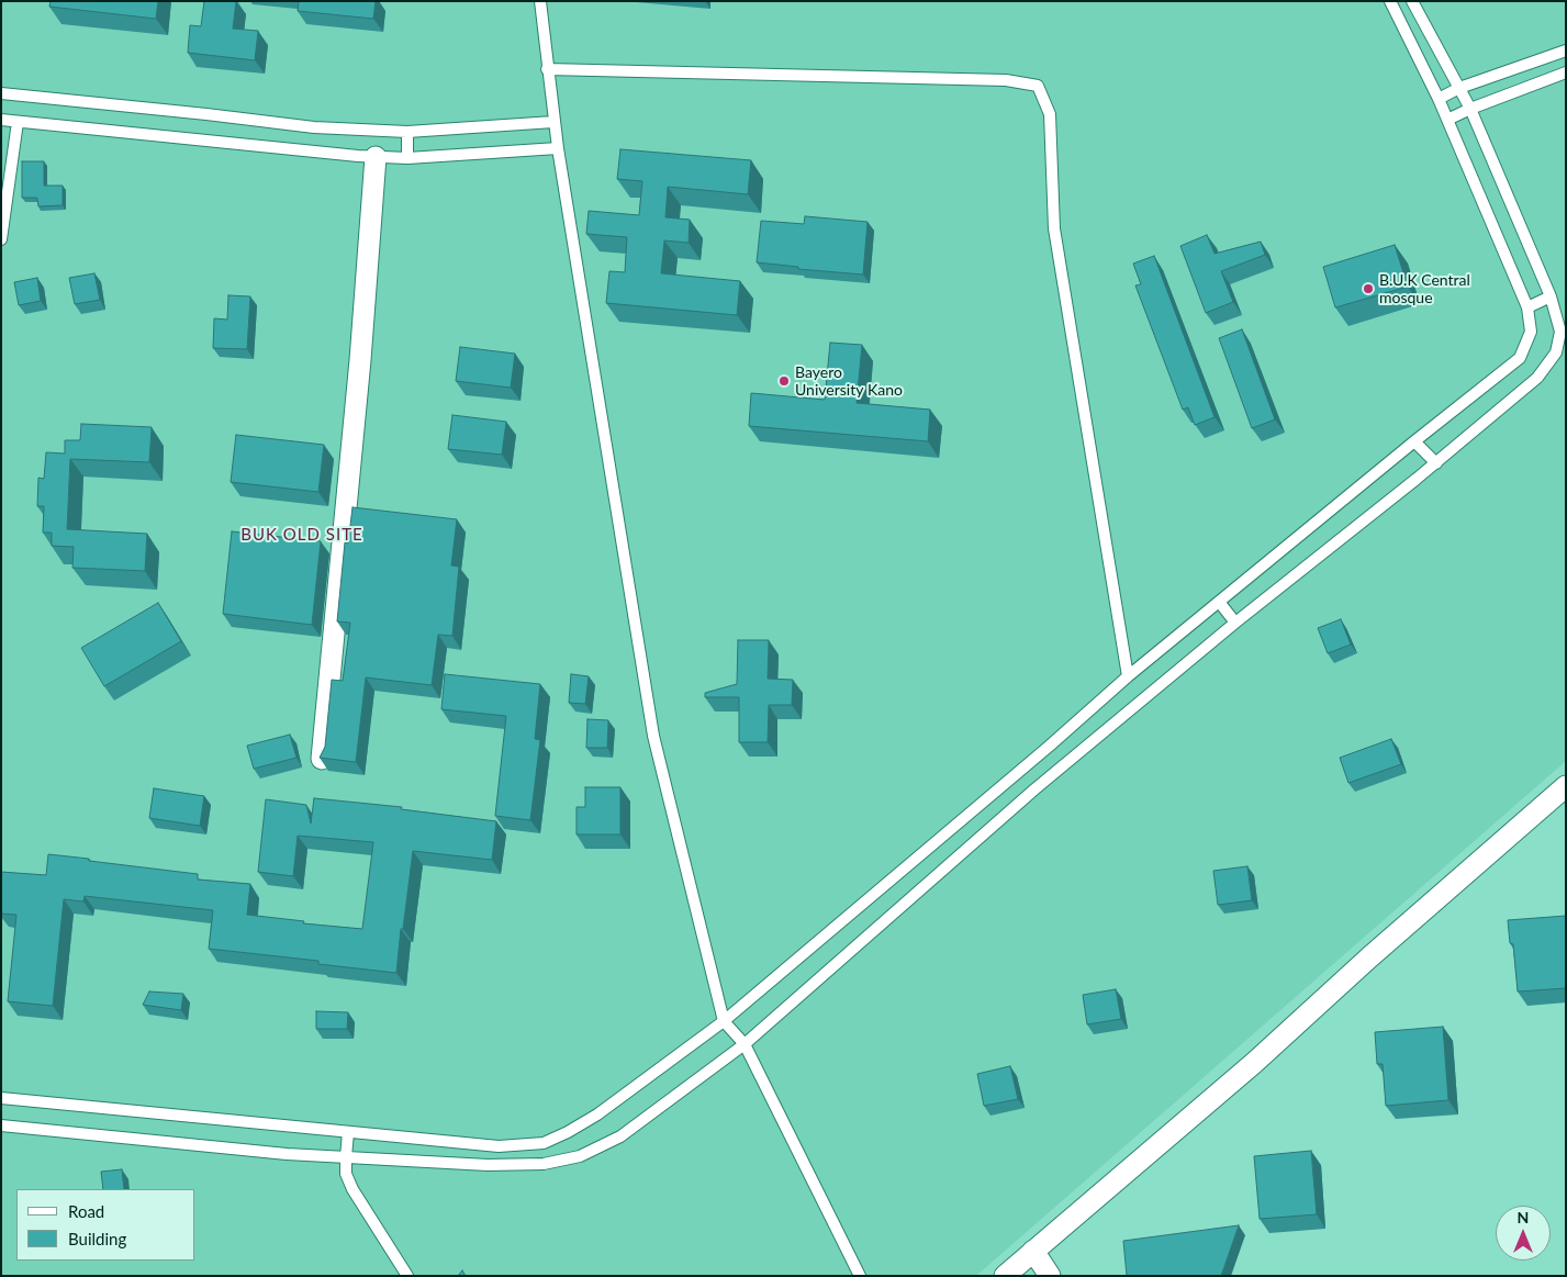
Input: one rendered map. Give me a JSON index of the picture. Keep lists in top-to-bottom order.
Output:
{
  "districts": ["BUK OLD SITE"],
  "places": ["B.U.K Central mosque", "Bayero University Kano"],
  "legend": ["Road", "Building"],
  "north": "top"
}
